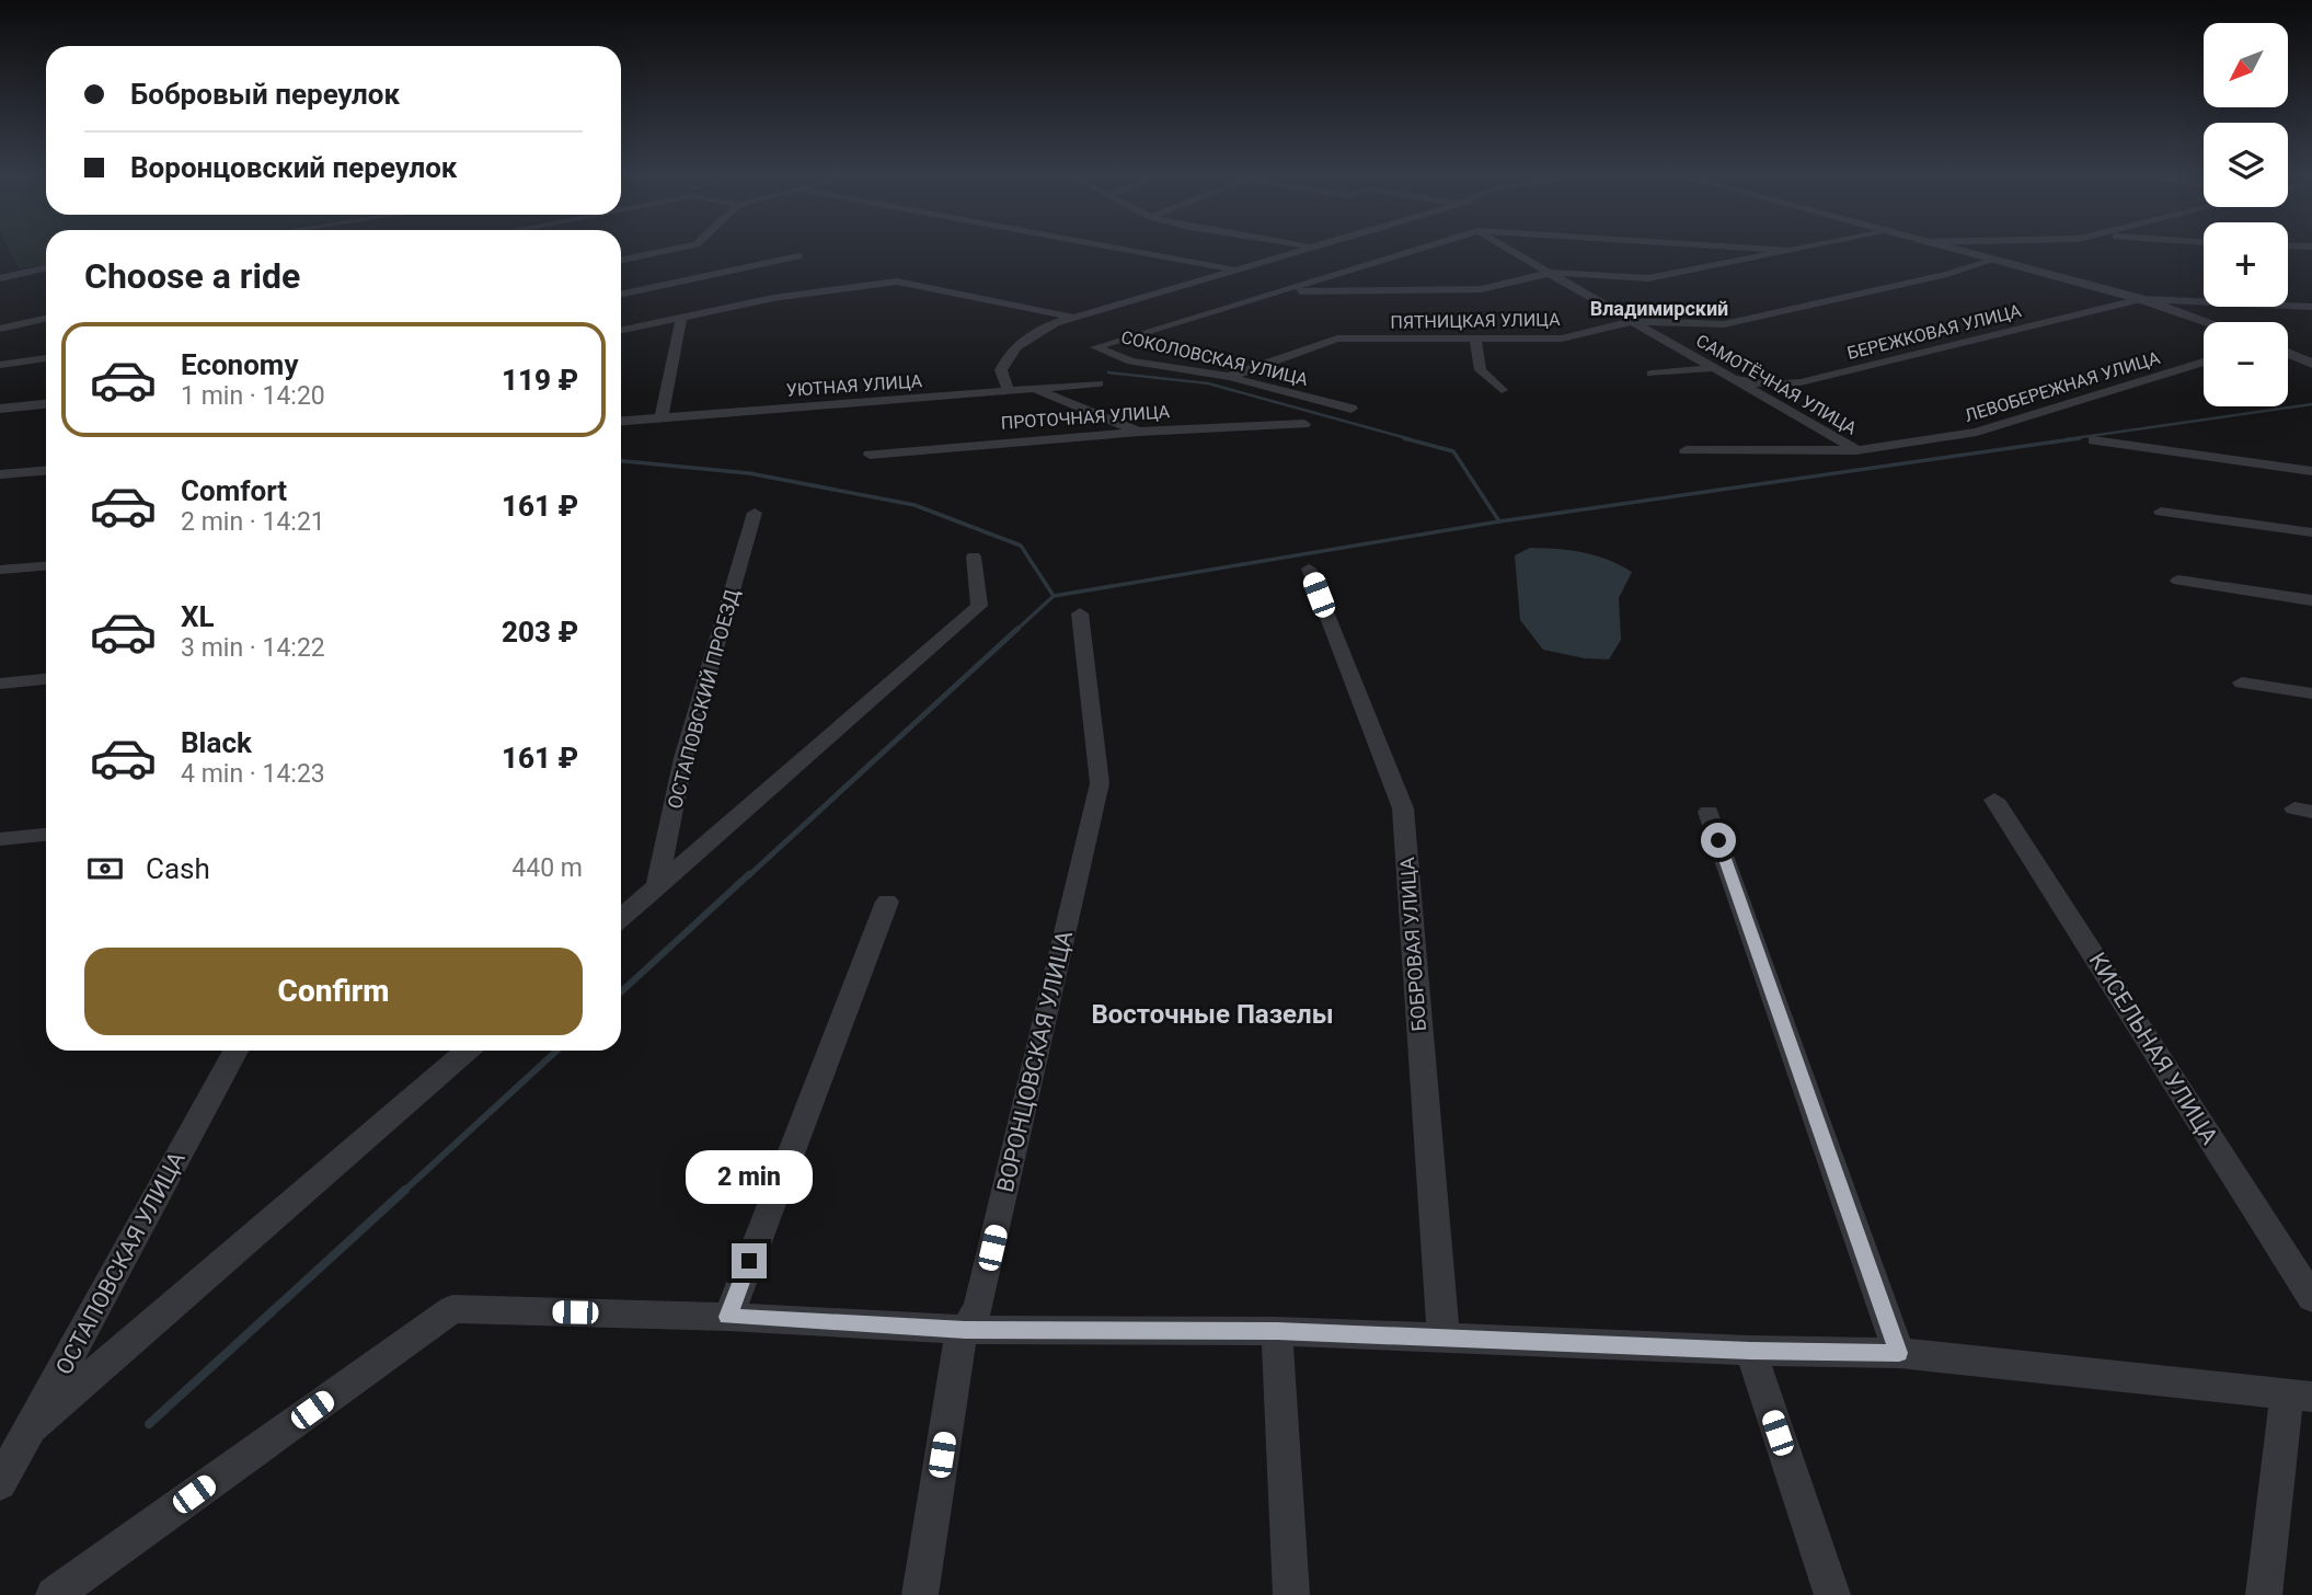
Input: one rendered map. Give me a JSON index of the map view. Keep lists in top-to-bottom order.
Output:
{
  "streets": {
    "street": [
      "ПЯТНИЦКАЯ УЛИЦА",
      "БЕРЕЖКОВАЯ УЛИЦА",
      "СОКОЛОВСКАЯ УЛИЦА",
      "САМОТЁЧНАЯ УЛИЦА",
      "УЮТНАЯ УЛИЦА",
      "ЛЕВОБЕРЕЖНАЯ УЛИЦА",
      "ПРОТОЧНАЯ УЛИЦА",
      "ОСТАПОВСКИЙ ПРОЕЗД",
      "БОБРОВАЯ УЛИЦА",
      "КИСЕЛЬНАЯ УЛИЦА",
      "ВОРОНЦОВСКАЯ УЛИЦА",
      "ОСТАПОВСКАЯ УЛИЦА"
    ]
  },
  "crossings": [
    ["ПЯТНИЦКАЯ УЛИЦА", "СОКОЛОВСКАЯ УЛИЦА"],
    ["ПЯТНИЦКАЯ УЛИЦА", "САМОТЁЧНАЯ УЛИЦА"],
    ["БЕРЕЖКОВАЯ УЛИЦА", "САМОТЁЧНАЯ УЛИЦА"],
    ["САМОТЁЧНАЯ УЛИЦА", "ЛЕВОБЕРЕЖНАЯ УЛИЦА"]
  ],
  "districts": ["Владимирский", "Восточные Пазелы"],
  "north": "bottom left",
  "page": {
    "map_buttons": ["+", "−"],
    "banner": ["Бобровый переулок", "Воронцовский переулок"],
    "heading": "Choose a ride",
    "list": [
      {
        "name": "Economy",
        "note": "1 min · 14:20",
        "value": "119 ₽"
      },
      {
        "name": "Comfort",
        "note": "2 min · 14:21",
        "value": "161 ₽"
      },
      {
        "name": "XL",
        "note": "3 min · 14:22",
        "value": "203 ₽"
      },
      {
        "name": "Black",
        "note": "4 min · 14:23",
        "value": "161 ₽"
      }
    ],
    "pay": ["Cash", "440 m"],
    "buttons": "Confirm",
    "bubble": "2 min"
  }
}
